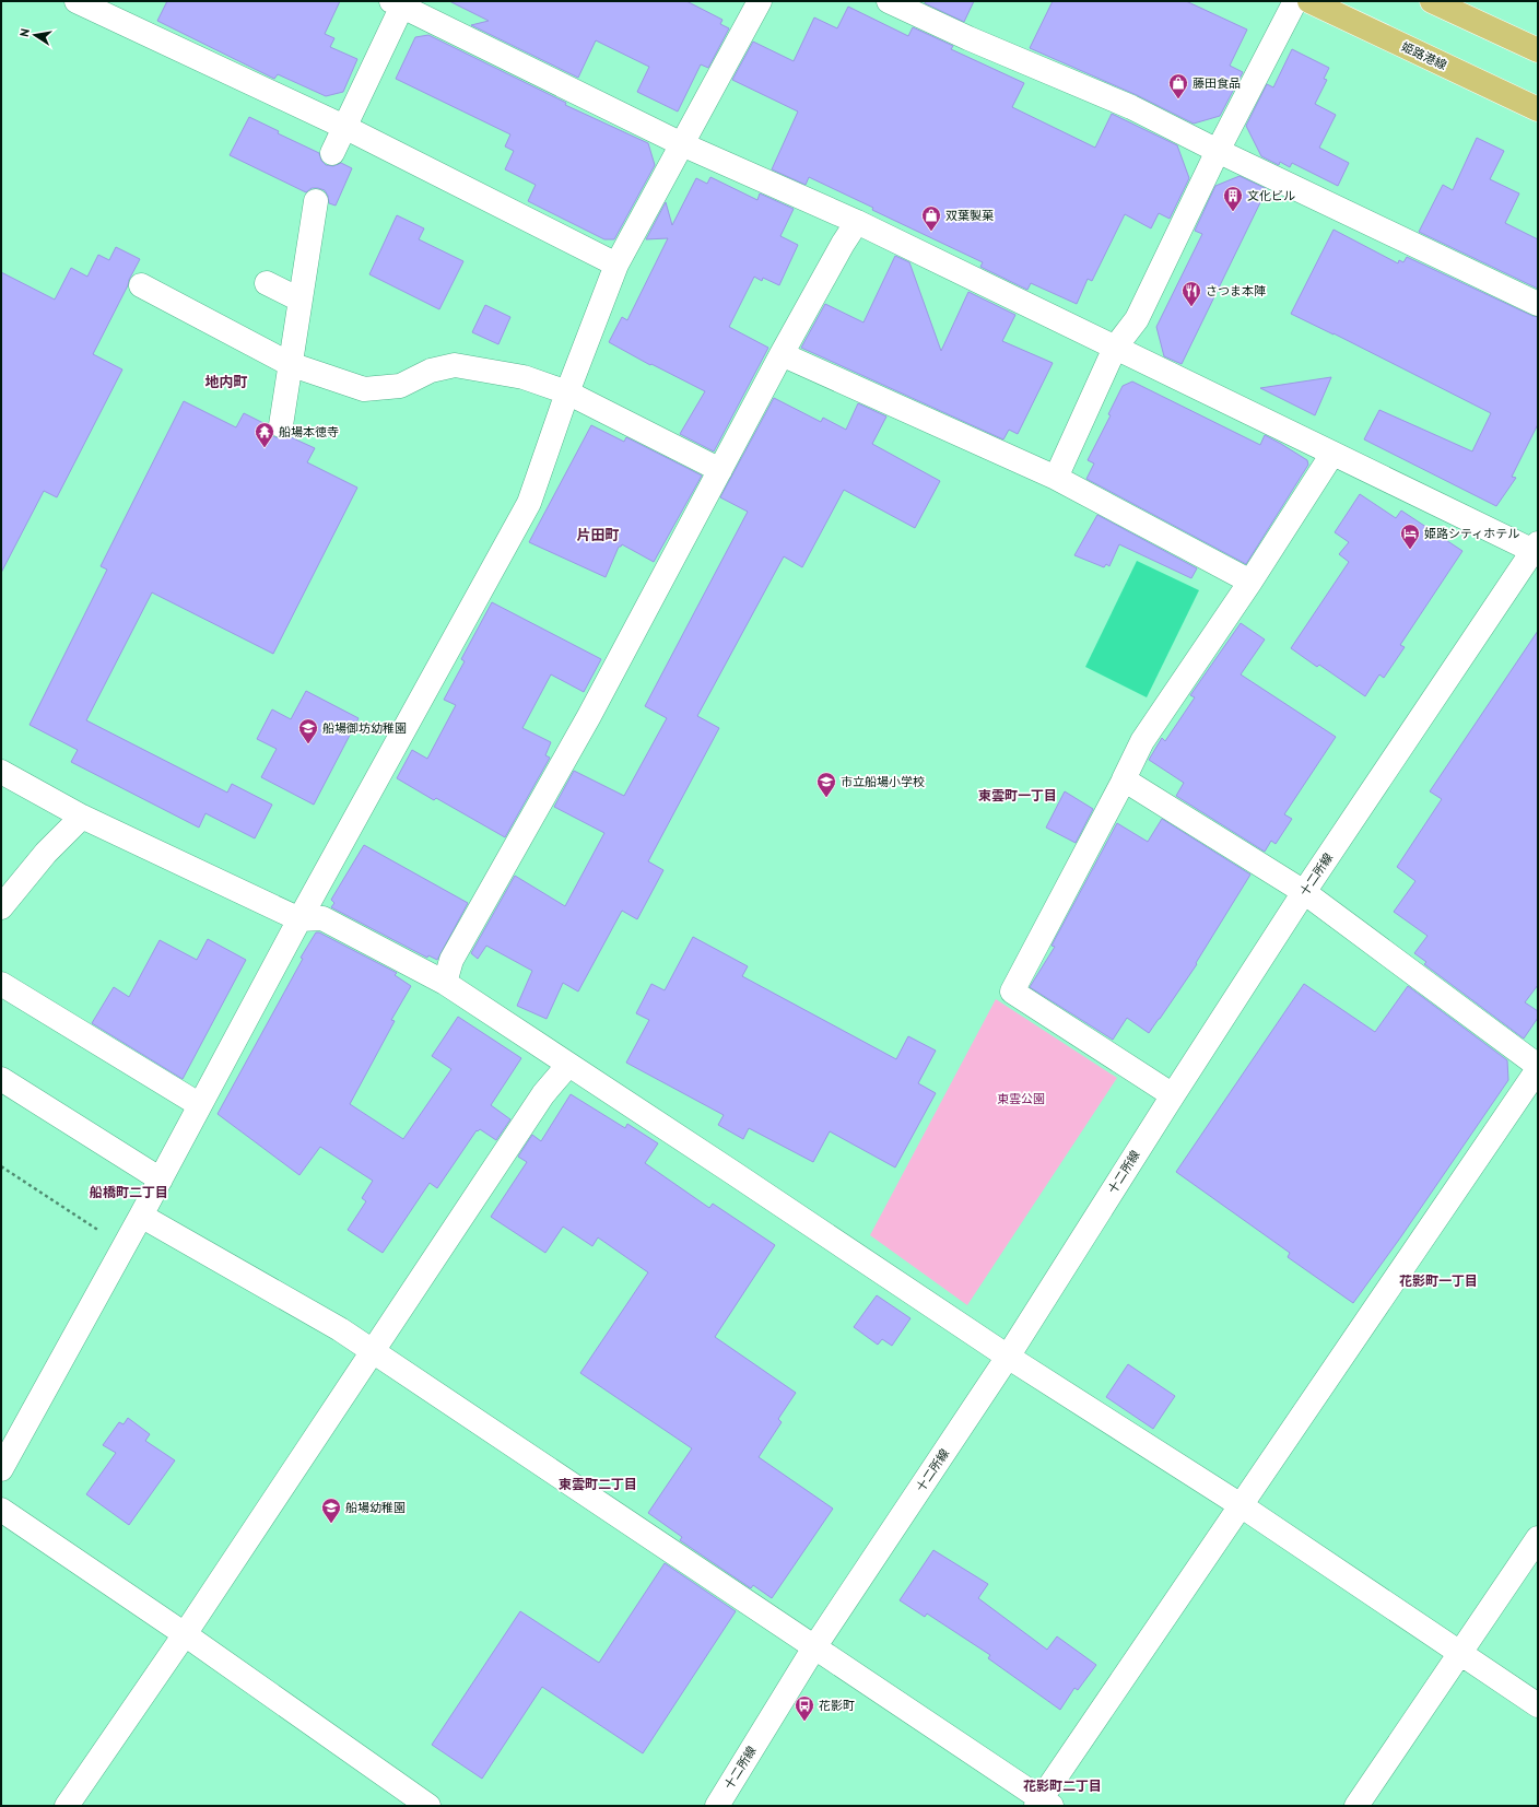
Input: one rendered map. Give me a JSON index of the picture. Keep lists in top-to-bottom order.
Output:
{
  "streets": {
    "main road": ["姫路港線"],
    "street": ["十二所線"]
  },
  "districts": [
    "地内町",
    "片田町",
    "東雲町一丁目",
    "船橋町二丁目",
    "花影町一丁目",
    "東雲町二丁目",
    "花影町二丁目"
  ],
  "parks": ["東雲公園"],
  "places": {
    "shop": ["藤田食品", "双葉製菓"],
    "building": ["文化ビル"],
    "restaurant": ["さつま本陣"],
    "temple": ["船場本徳寺"],
    "hotel": ["姫路シティホテル"],
    "school or university": ["船場御坊幼稚園", "市立船場小学校", "船場幼稚園"],
    "bus stop": ["花影町"]
  },
  "north": "left"
}
